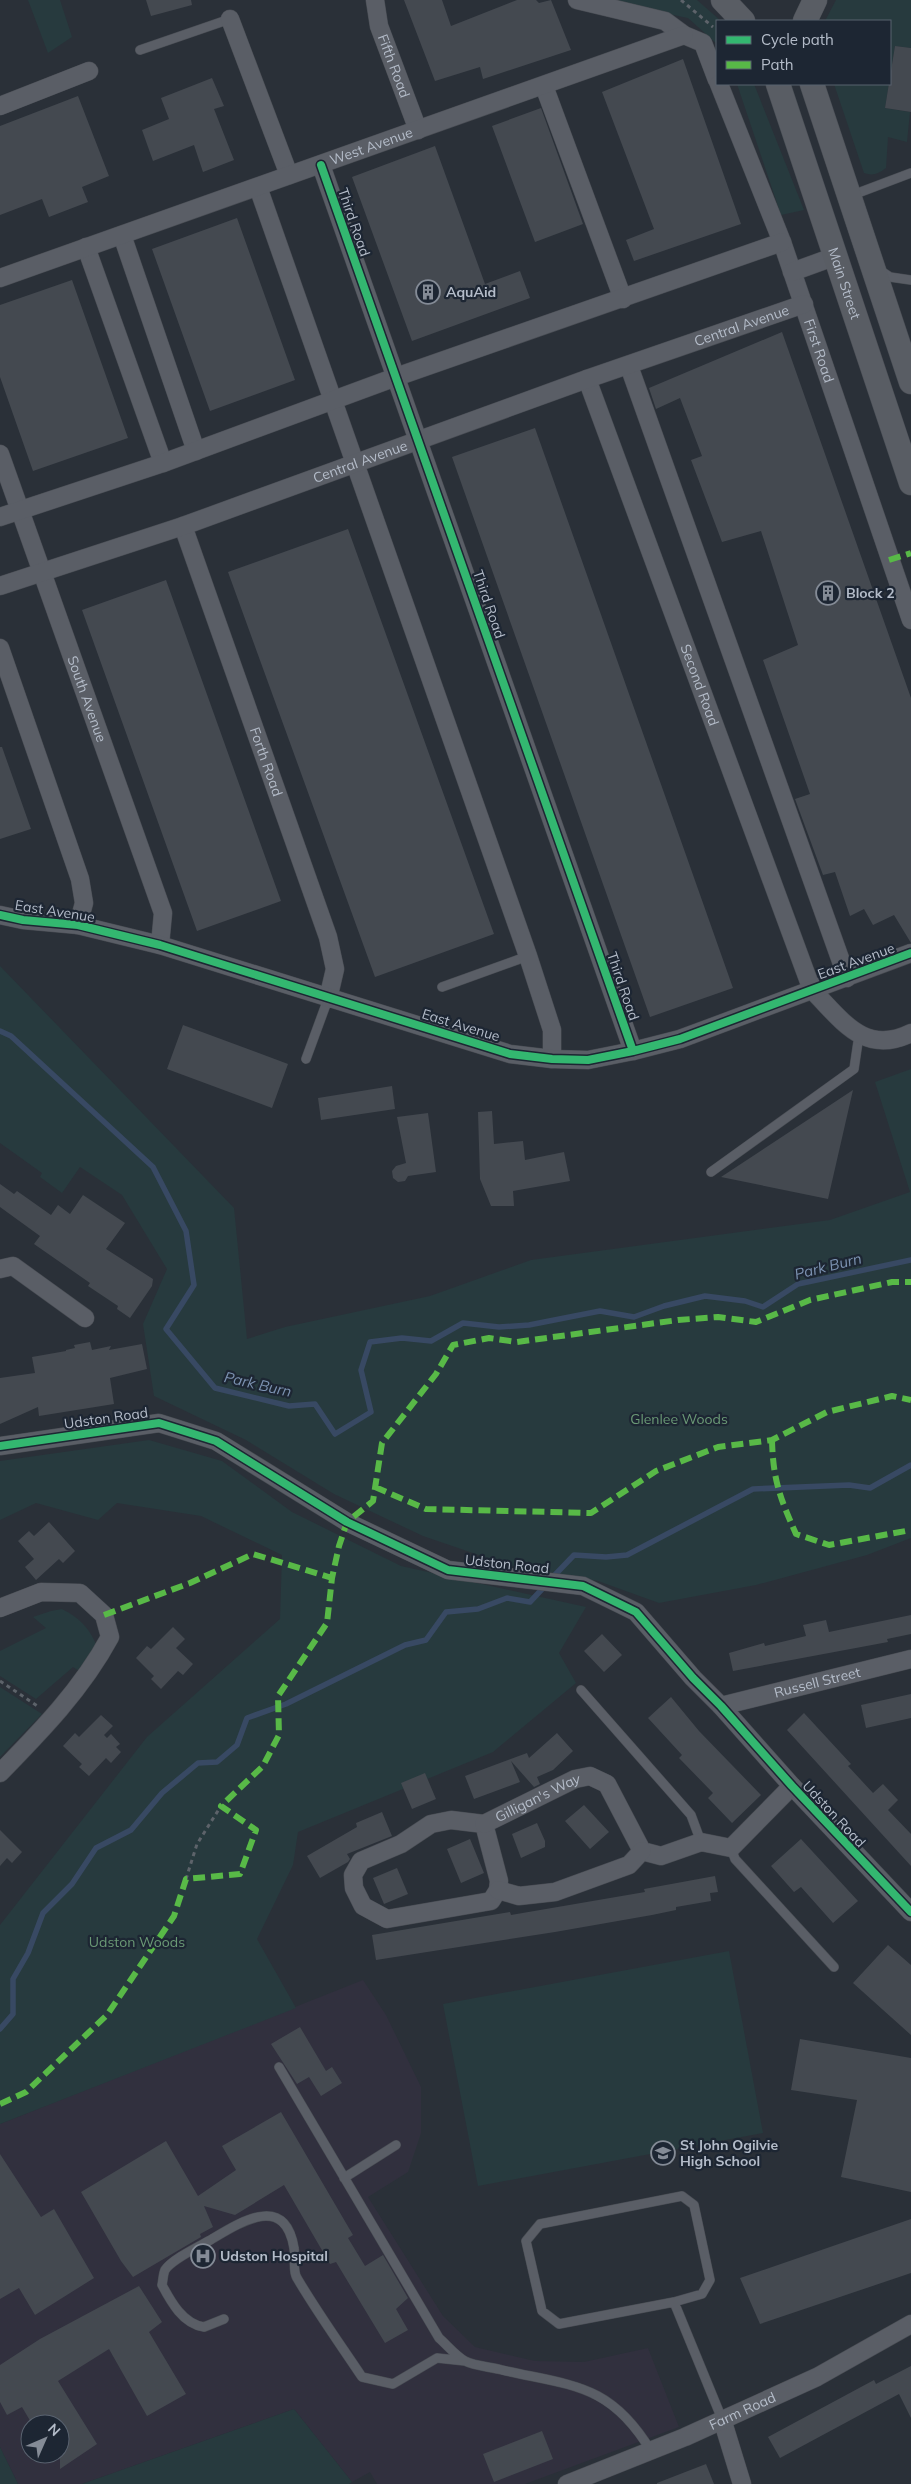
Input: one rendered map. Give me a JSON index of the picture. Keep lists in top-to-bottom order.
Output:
{
  "streets": {
    "main road": ["Main Street"],
    "street": [
      "Fifth Road",
      "West Avenue",
      "Third Road",
      "Central Avenue",
      "First Road",
      "Second Road",
      "South Avenue",
      "Forth Road",
      "East Avenue",
      "Udston Road",
      "Russell Street",
      "Gilligan's Way",
      "Farm Road"
    ]
  },
  "crossings": [
    ["Fifth Road", "West Avenue"],
    ["West Avenue", "Third Road"],
    ["Third Road", "Central Avenue"],
    ["Third Road", "East Avenue"],
    ["Central Avenue", "First Road"],
    ["Central Avenue", "Second Road"],
    ["Central Avenue", "South Avenue"],
    ["Central Avenue", "Forth Road"],
    ["Second Road", "East Avenue"],
    ["South Avenue", "East Avenue"],
    ["Forth Road", "East Avenue"],
    ["Udston Road", "Russell Street"]
  ],
  "water": ["Park Burn"],
  "parks": ["Glenlee Woods", "Udston Woods"],
  "places": {
    "building": ["AquAid", "Block 2"],
    "school or university": ["St John Ogilvie High School"],
    "hospital": ["Udston Hospital"]
  },
  "legend": ["Cycle path", "Path"],
  "north": "top right"
}
